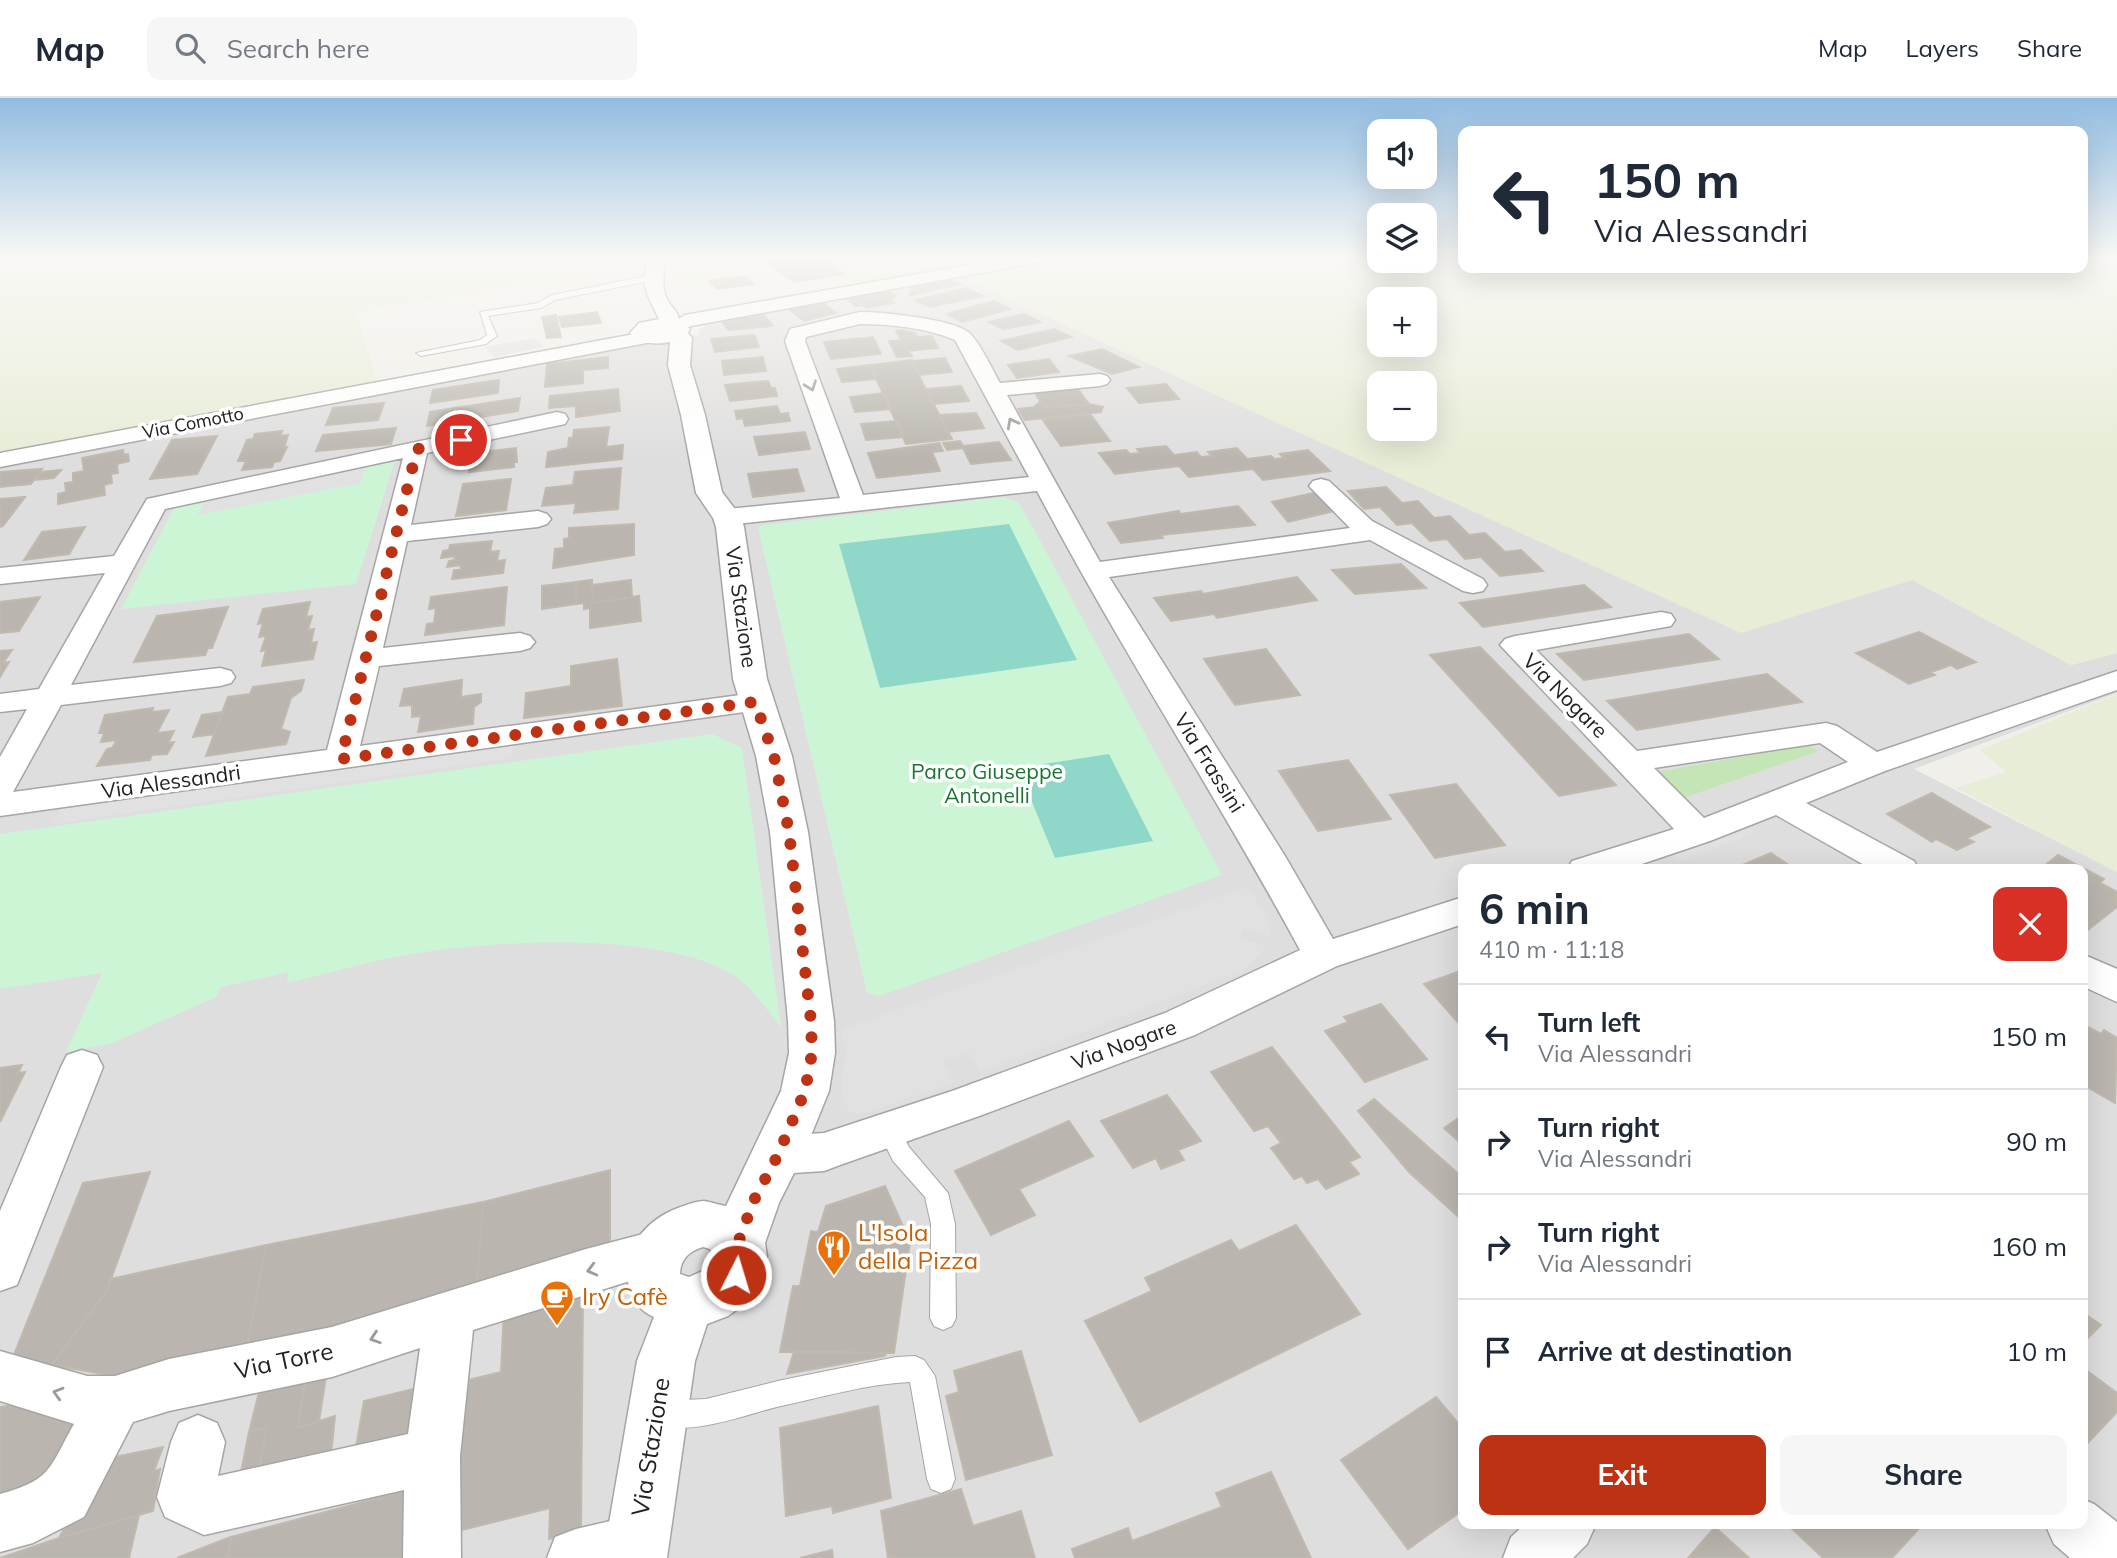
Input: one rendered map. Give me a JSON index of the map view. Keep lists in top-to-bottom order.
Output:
{
  "streets": {
    "street": [
      "Via Comotto",
      "Via Stazione",
      "Via Nogare",
      "Via Frassini",
      "Via Alessandri",
      "Via Torre"
    ]
  },
  "crossings": [
    ["Via Comotto", "Via Stazione"],
    ["Via Stazione", "Via Nogare"],
    ["Via Stazione", "Via Alessandri"],
    ["Via Stazione", "Via Torre"],
    ["Via Nogare", "Via Frassini"]
  ],
  "one_way": ["Via Torre"],
  "parks": ["Parco Giuseppe Antonelli"],
  "places": {
    "restaurant": ["L'Isola della Pizza"],
    "cafe": ["Iry Cafè"]
  },
  "page": {
    "header": "Map",
    "search": "Search here",
    "nav": ["Map", "Layers", "Share"],
    "map_buttons": ["+", "−"],
    "turn": ["150 m", "Via Alessandri"],
    "heading": ["6 min", "410 m · 11:18"],
    "list": [
      {
        "name": "Turn left",
        "note": "Via Alessandri",
        "value": "150 m"
      },
      {
        "name": "Turn right",
        "note": "Via Alessandri",
        "value": "90 m"
      },
      {
        "name": "Turn right",
        "note": "Via Alessandri",
        "value": "160 m"
      },
      {
        "name": "Arrive at destination",
        "value": "10 m"
      }
    ],
    "buttons": ["Exit", "Share"]
  }
}
